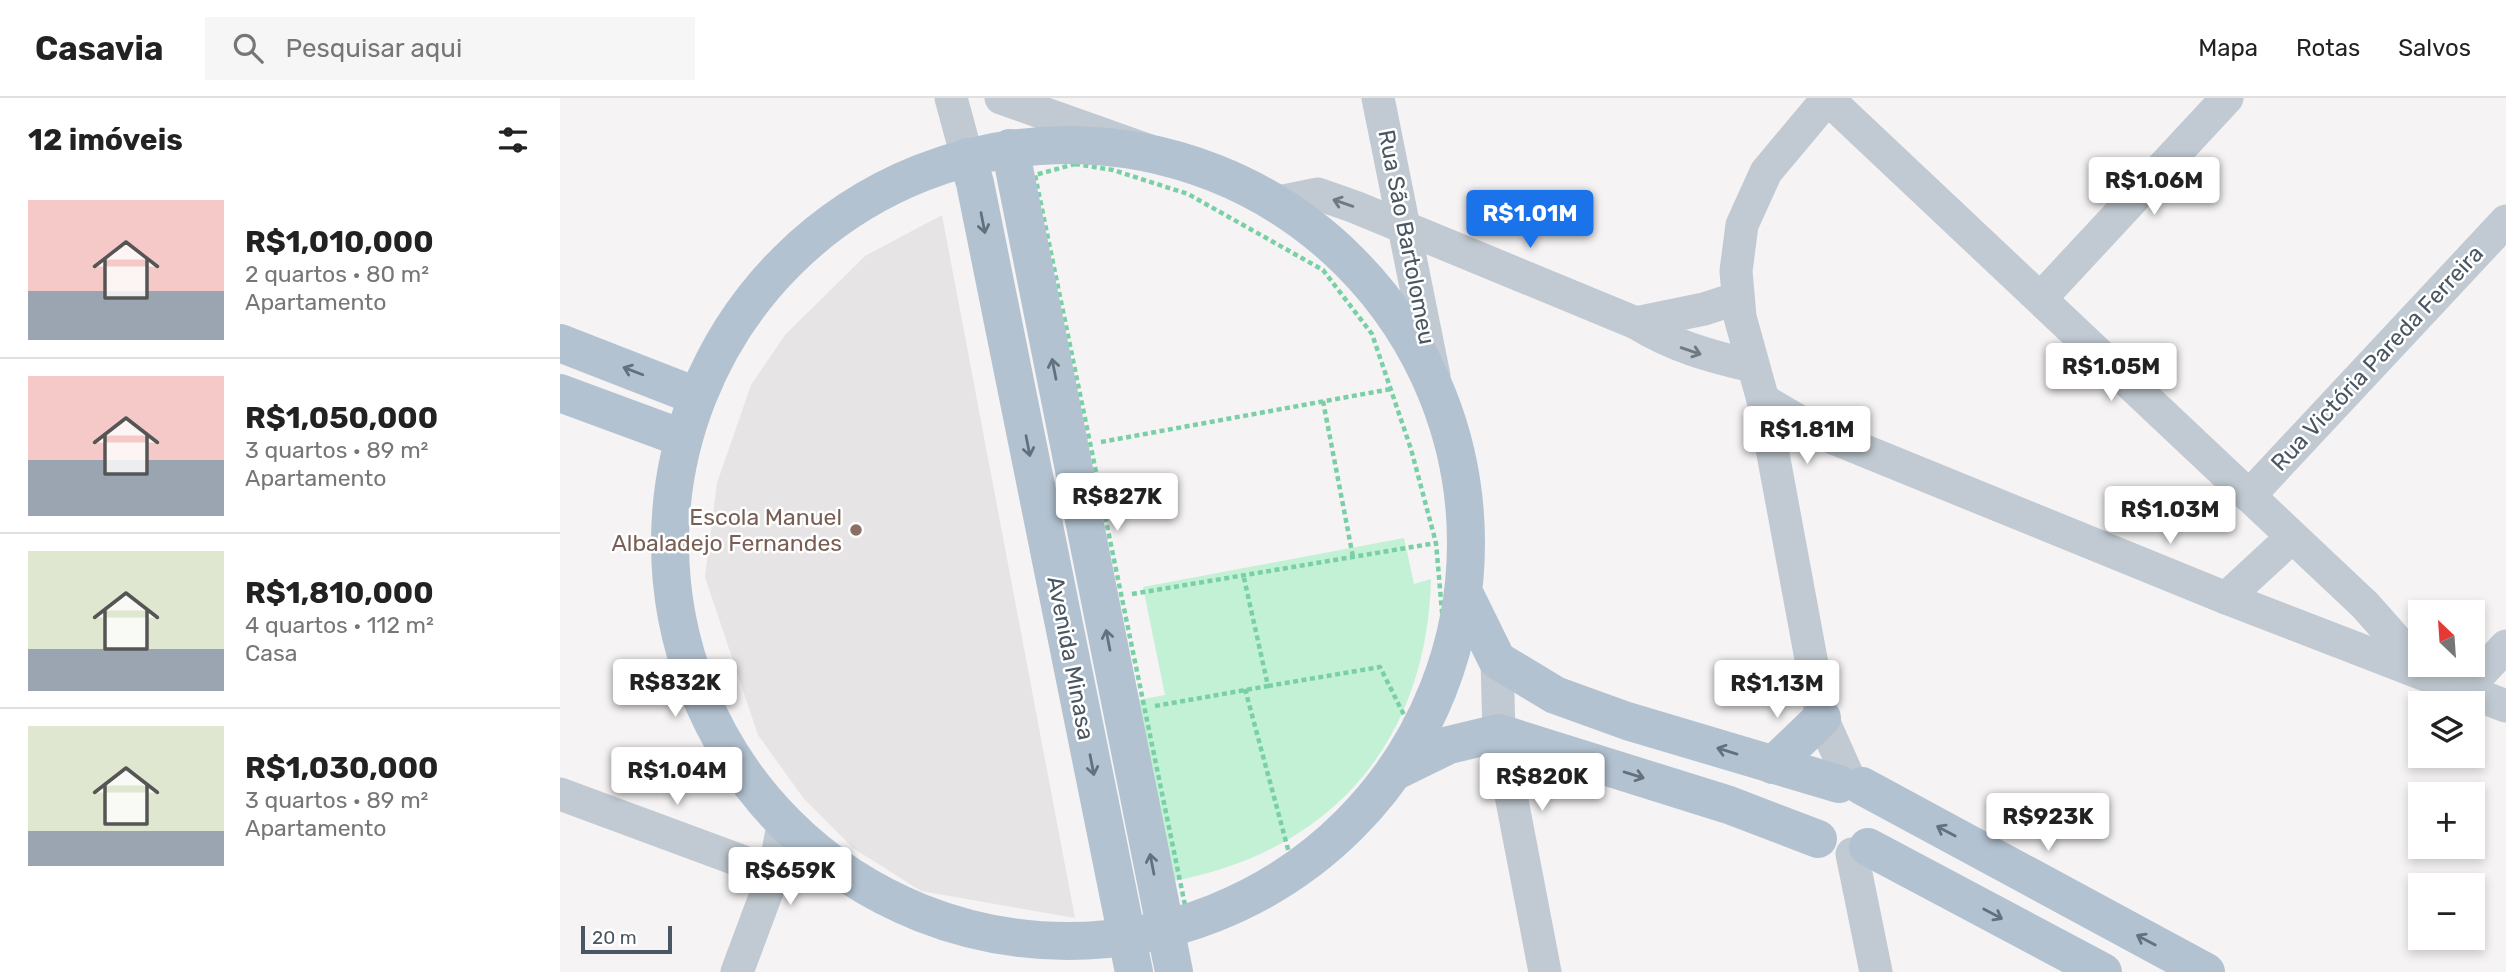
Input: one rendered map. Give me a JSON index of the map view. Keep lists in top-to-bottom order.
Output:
{
  "streets": {
    "main road": ["Avenida Minasa"],
    "street": ["Rua São Bartolomeu", "Rua Victória Pareda Ferreira"]
  },
  "places": ["Escola Manuel Albaladejo Fernandes"],
  "scale_bar": "20 m",
  "north": "top left",
  "page": {
    "header": "Casavia",
    "search": "Pesquisar aqui",
    "nav": ["Mapa", "Rotas", "Salvos"],
    "heading": "12 imóveis",
    "price": [
      "R$1.06M",
      "R$1.01M",
      "R$1.05M",
      "R$1.81M",
      "R$827K",
      "R$1.03M",
      "R$832K",
      "R$1.13M",
      "R$1.04M",
      "R$820K",
      "R$923K",
      "R$659K"
    ],
    "list": [
      {
        "name": "R$1,010,000",
        "note": "2 quartos · 80 m² · Apartamento"
      },
      {
        "name": "R$1,050,000",
        "note": "3 quartos · 89 m² · Apartamento"
      },
      {
        "name": "R$1,810,000",
        "note": "4 quartos · 112 m² · Casa"
      },
      {
        "name": "R$1,030,000",
        "note": "3 quartos · 89 m² · Apartamento"
      }
    ],
    "map_buttons": ["+", "−"],
    "scale": "20 m"
  }
}
